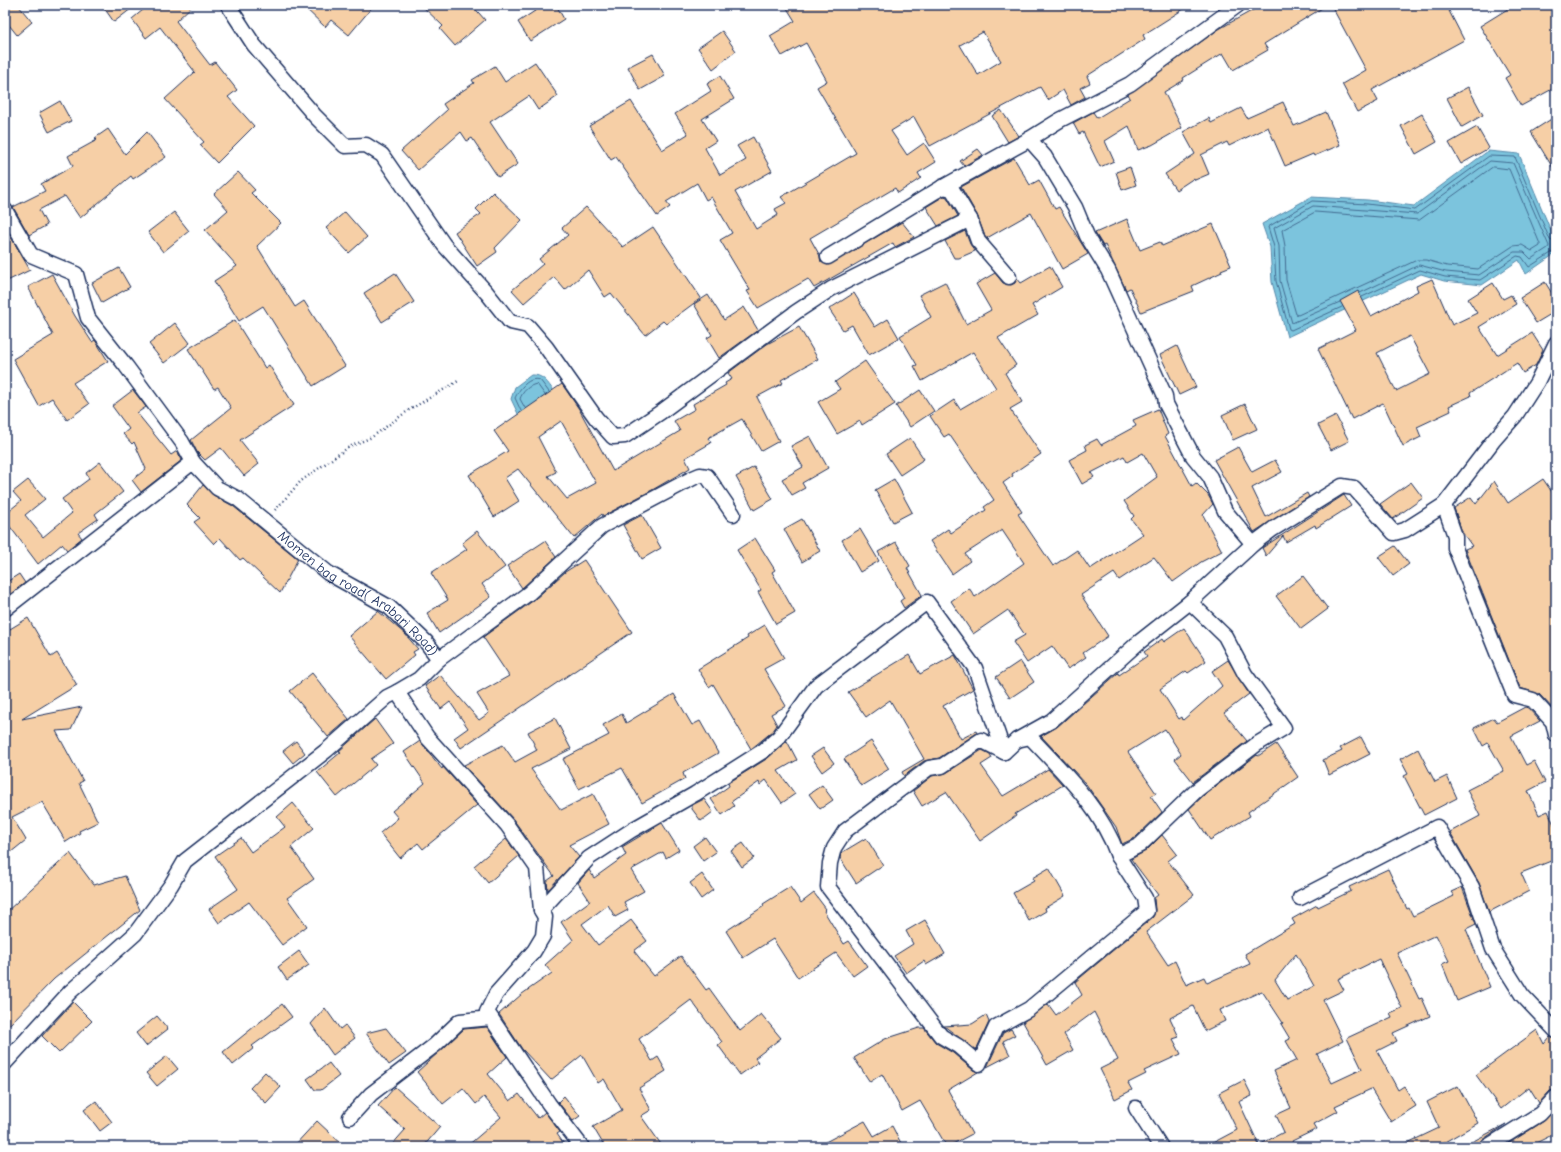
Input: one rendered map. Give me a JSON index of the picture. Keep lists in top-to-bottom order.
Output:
{
  "streets": {
    "street": ["Momen bag road( Arabari Road)"]
  }
}
